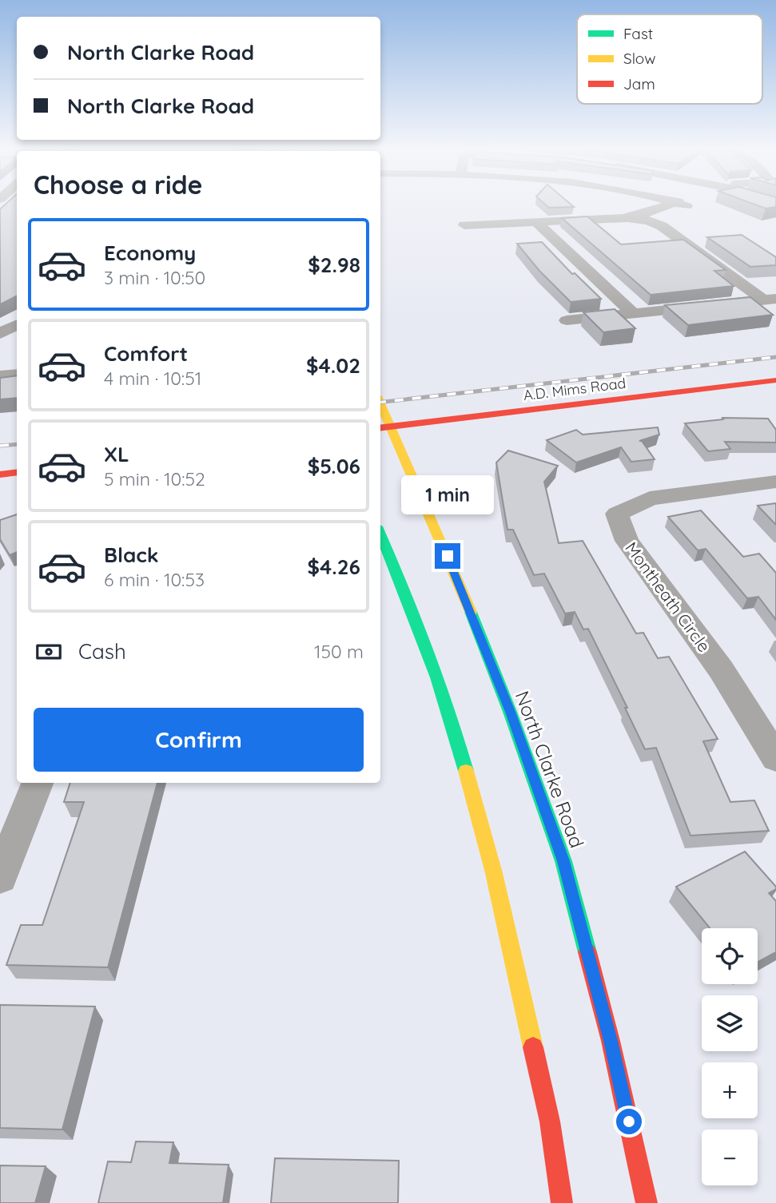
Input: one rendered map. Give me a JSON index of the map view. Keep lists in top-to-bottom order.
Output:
{
  "streets": {
    "street": ["A.D. Mims Road", "Montheath Circle", "North Clarke Road"]
  },
  "crossings": [
    ["A.D. Mims Road", "North Clarke Road"]
  ],
  "legend": ["Fast", "Slow", "Jam"],
  "page": {
    "banner": ["North Clarke Road", "North Clarke Road"],
    "heading": "Choose a ride",
    "list": [
      {
        "name": "Economy",
        "note": "3 min · 10:50",
        "value": "$2.98"
      },
      {
        "name": "Comfort",
        "note": "4 min · 10:51",
        "value": "$4.02"
      },
      {
        "name": "XL",
        "note": "5 min · 10:52",
        "value": "$5.06"
      },
      {
        "name": "Black",
        "note": "6 min · 10:53",
        "value": "$4.26"
      }
    ],
    "bubble": "1 min",
    "pay": ["Cash", "150 m"],
    "buttons": "Confirm",
    "map_buttons": ["+", "−"]
  }
}
